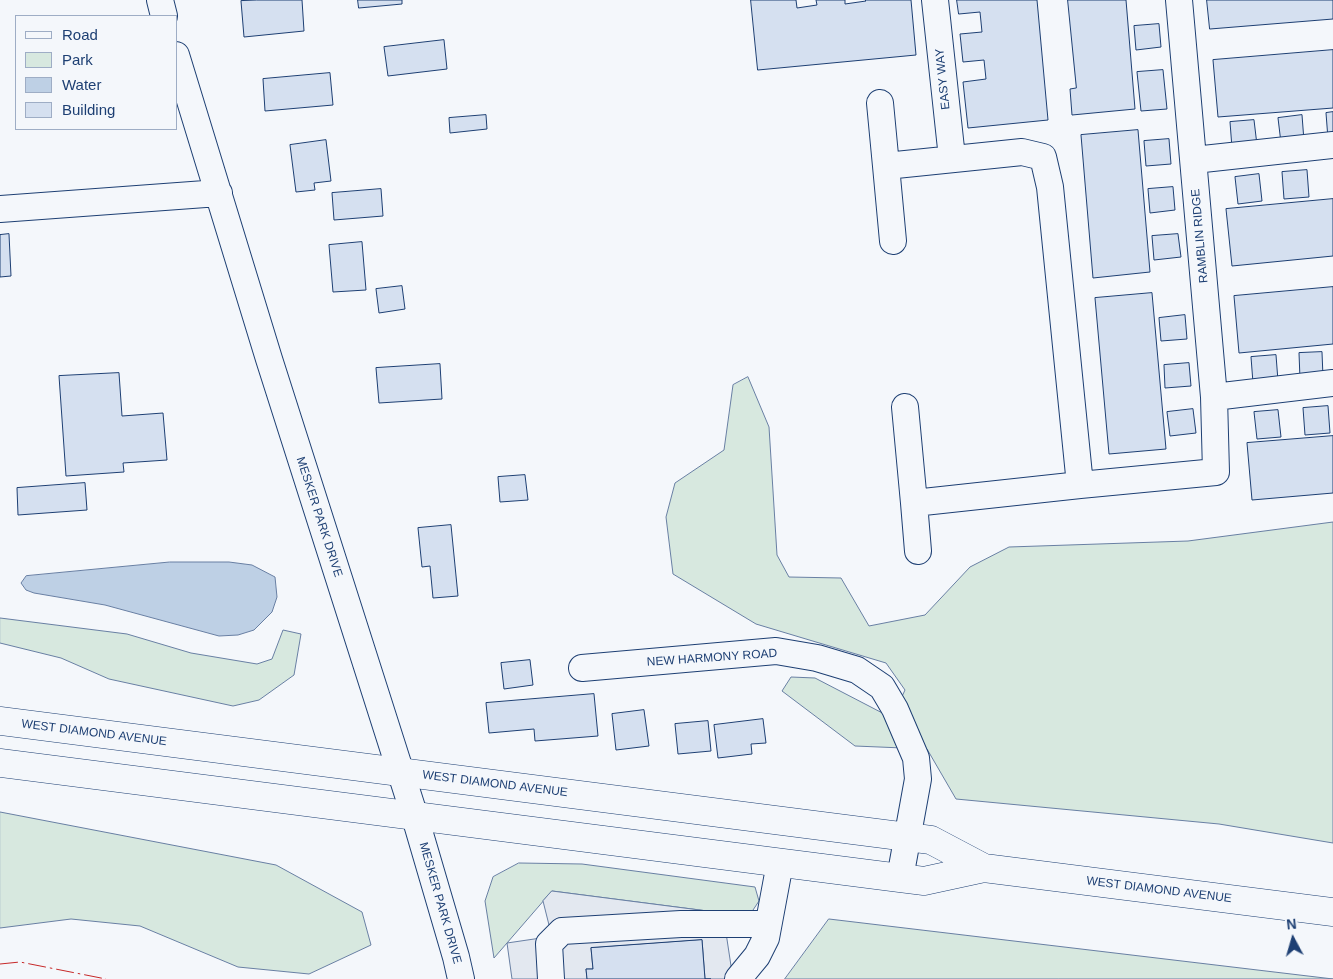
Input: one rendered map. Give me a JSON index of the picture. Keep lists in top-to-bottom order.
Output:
{
  "streets": {
    "main road": ["WEST DIAMOND AVENUE"],
    "street": [
      "EASY WAY",
      "RAMBLIN RIDGE",
      "MESKER PARK DRIVE",
      "NEW HARMONY ROAD"
    ]
  },
  "crossings": [
    ["MESKER PARK DRIVE", "WEST DIAMOND AVENUE"],
    ["NEW HARMONY ROAD", "WEST DIAMOND AVENUE"]
  ],
  "legend": [
    "Road",
    "Park",
    "Water",
    "Building"
  ],
  "north": "top"
}
